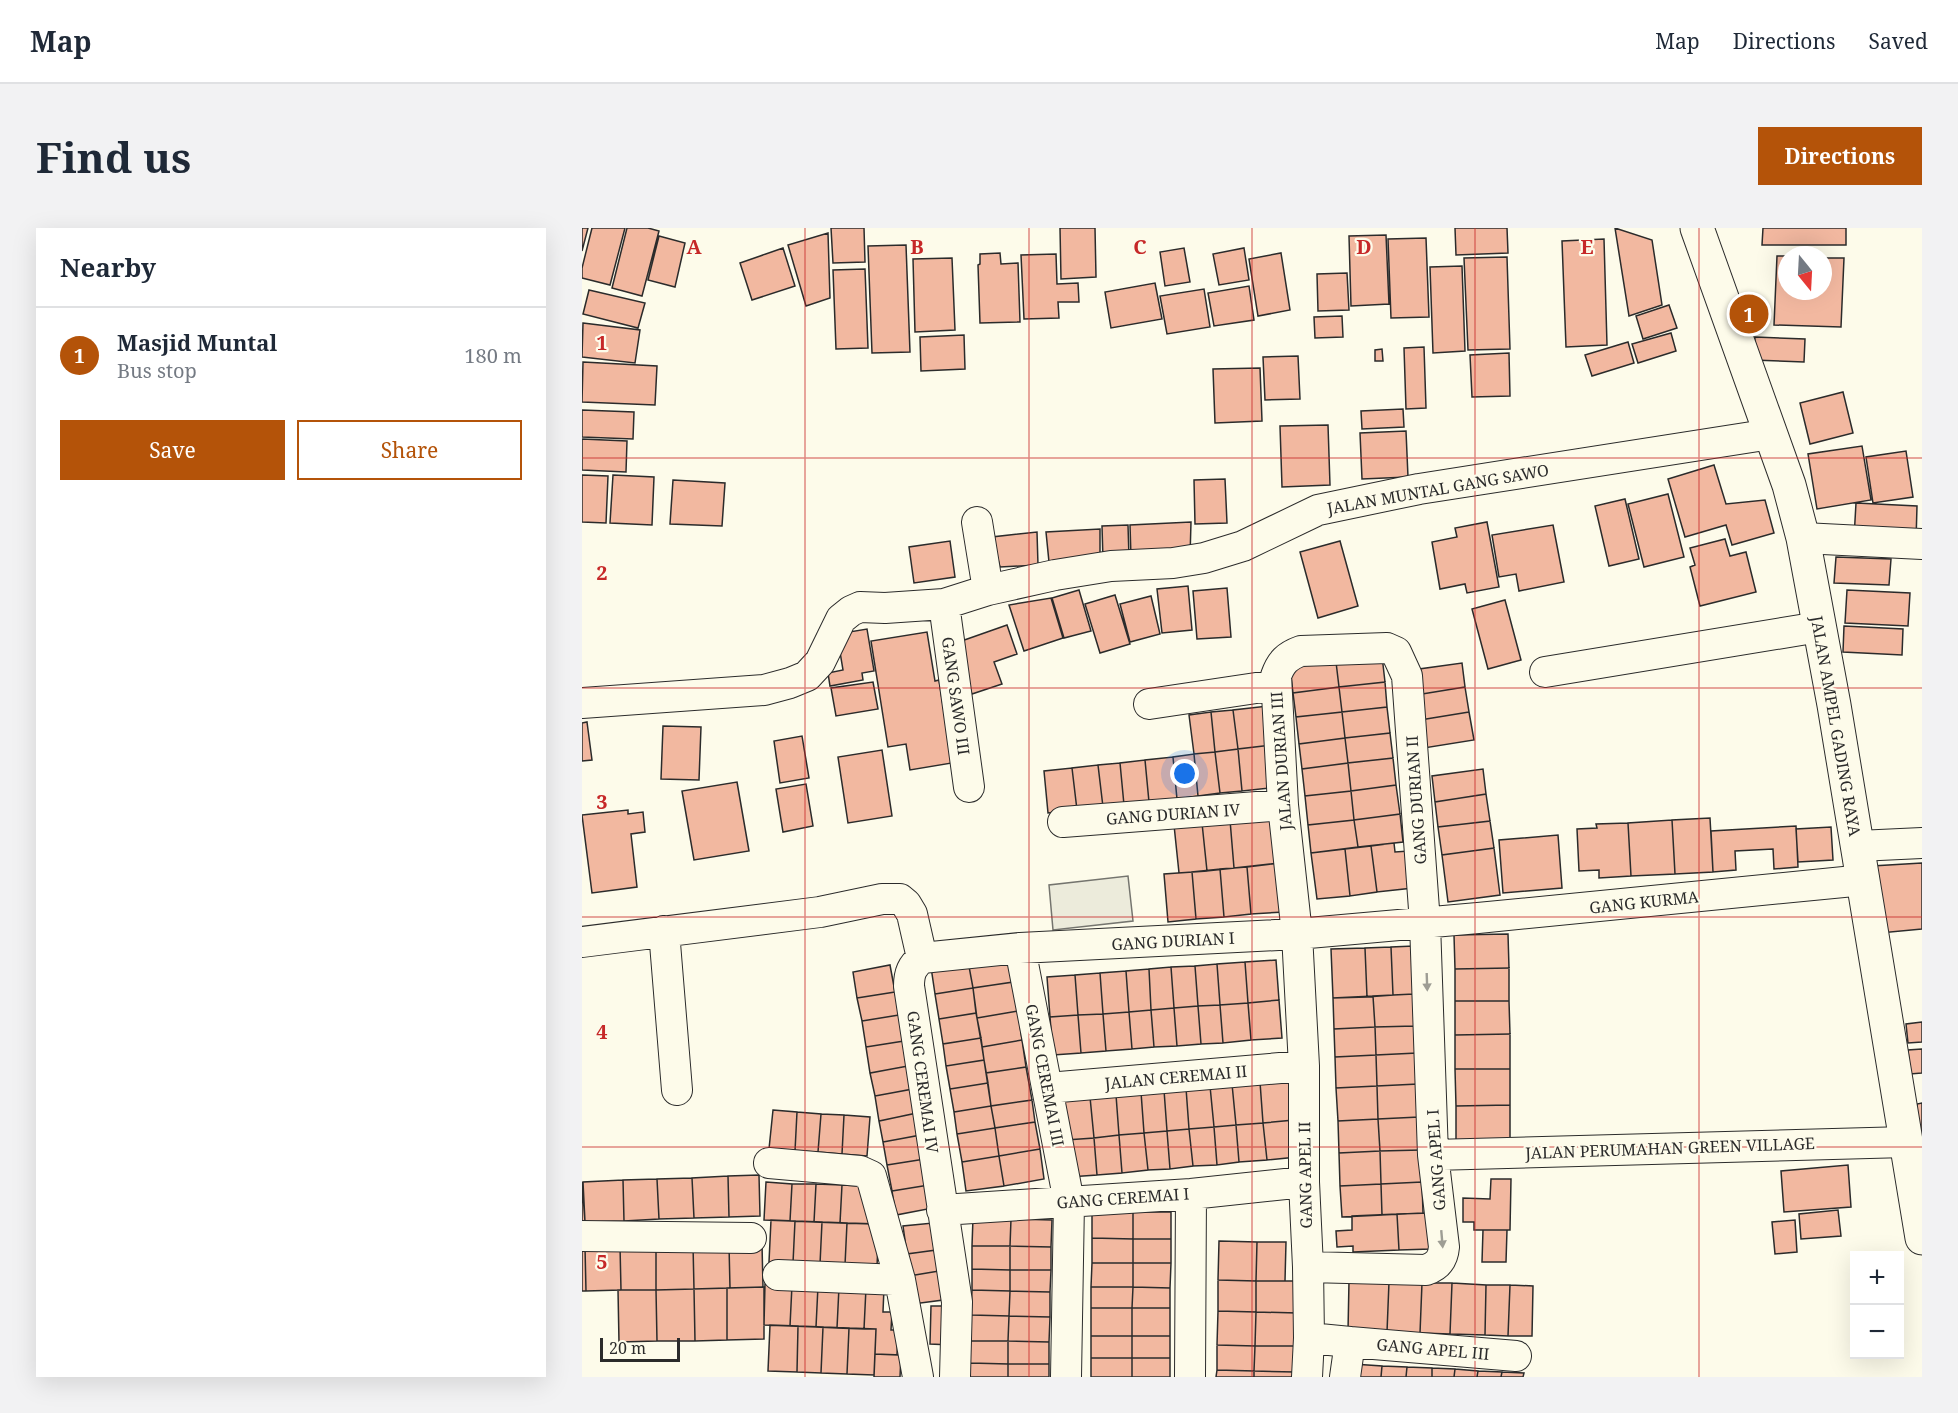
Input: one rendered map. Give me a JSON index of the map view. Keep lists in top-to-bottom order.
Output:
{
  "streets": {
    "main road": ["JALAN AMPEL GADING RAYA"],
    "street": [
      "JALAN MUNTAL GANG SAWO",
      "GANG SAWO III",
      "JALAN DURIAN III",
      "GANG DURIAN II",
      "GANG DURIAN IV",
      "GANG KURMA",
      "GANG DURIAN I",
      "GANG CEREMAI III",
      "JALAN CEREMAI II",
      "GANG CEREMAI IV",
      "JALAN PERUMAHAN GREEN VILLAGE",
      "GANG APEL I",
      "GANG APEL II",
      "GANG CEREMAI I",
      "GANG APEL III"
    ]
  },
  "crossings": [
    ["JALAN MUNTAL GANG SAWO", "GANG SAWO III"],
    ["JALAN MUNTAL GANG SAWO", "JALAN AMPEL GADING RAYA"],
    ["JALAN AMPEL GADING RAYA", "GANG KURMA"],
    ["JALAN AMPEL GADING RAYA", "JALAN PERUMAHAN GREEN VILLAGE"],
    ["JALAN DURIAN III", "GANG DURIAN II"],
    ["JALAN DURIAN III", "GANG DURIAN IV"],
    ["JALAN DURIAN III", "GANG DURIAN I"],
    ["JALAN DURIAN III", "GANG APEL II"],
    ["GANG DURIAN II", "GANG KURMA"],
    ["GANG DURIAN II", "GANG DURIAN I"],
    ["GANG DURIAN II", "GANG APEL I"],
    ["GANG KURMA", "GANG DURIAN I"],
    ["GANG KURMA", "GANG APEL I"],
    ["GANG DURIAN I", "GANG CEREMAI III"],
    ["GANG DURIAN I", "GANG CEREMAI IV"],
    ["GANG DURIAN I", "GANG APEL I"],
    ["GANG DURIAN I", "GANG APEL II"],
    ["GANG CEREMAI III", "JALAN CEREMAI II"],
    ["GANG CEREMAI III", "GANG CEREMAI I"],
    ["JALAN CEREMAI II", "GANG APEL II"],
    ["GANG CEREMAI IV", "GANG CEREMAI I"],
    ["JALAN PERUMAHAN GREEN VILLAGE", "GANG APEL I"],
    ["GANG APEL I", "GANG APEL II"],
    ["GANG APEL II", "GANG CEREMAI I"]
  ],
  "scale_bar": "20 m",
  "north": "bottom",
  "page": {
    "header": "Map",
    "nav": ["Map", "Directions", "Saved"],
    "buttons": [
      "Directions",
      ["Save", "Share"]
    ],
    "title": "Find us",
    "heading": "Nearby",
    "pins": "1",
    "list": [
      {
        "mark": "1",
        "name": "Masjid Muntal",
        "note": "Bus stop",
        "value": "180 m"
      }
    ],
    "map_buttons": ["+", "−"],
    "scale": "20 m"
  },
  "grid": {
    "columns": [
      "A",
      "B",
      "C",
      "D",
      "E"
    ],
    "rows": [
      "1",
      "2",
      "3",
      "4",
      "5"
    ]
  }
}
